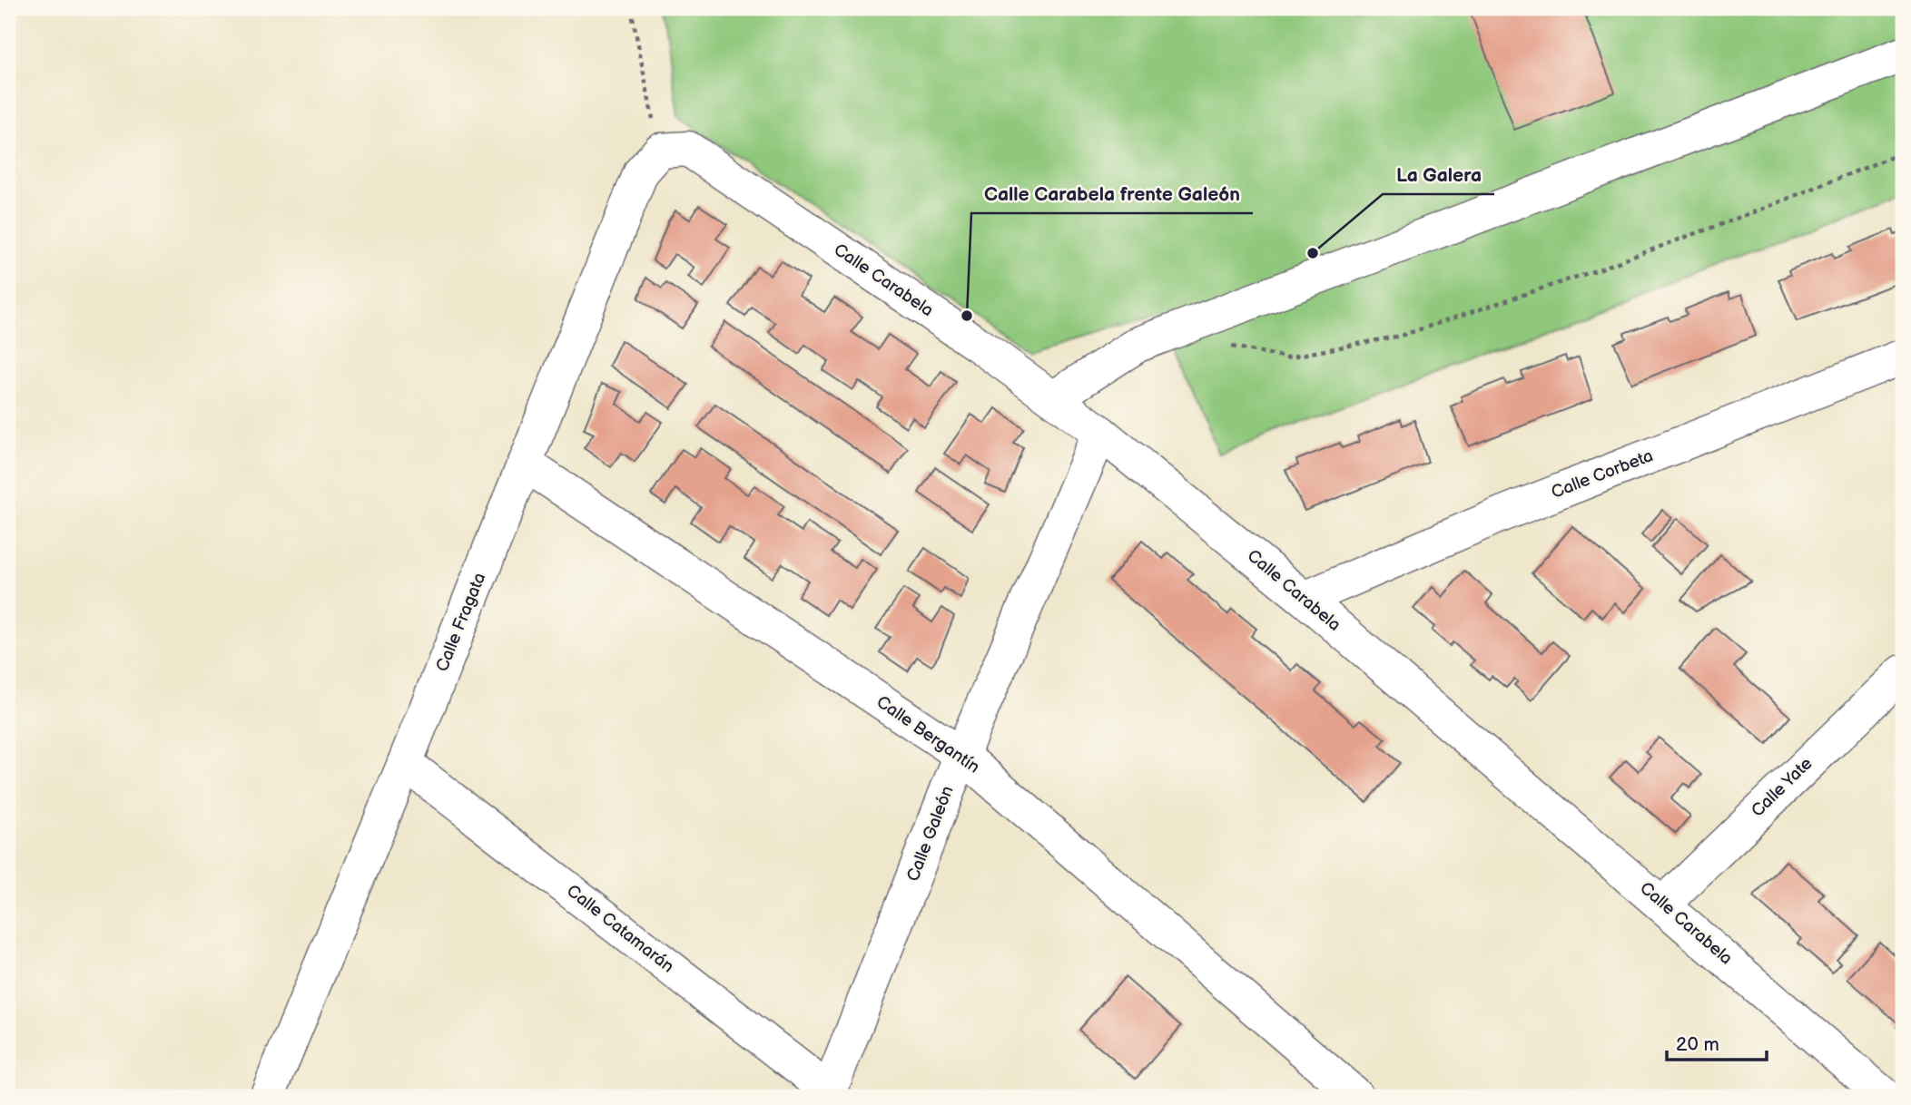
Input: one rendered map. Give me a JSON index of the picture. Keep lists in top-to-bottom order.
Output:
{
  "streets": {
    "street": [
      "Calle Carabela",
      "Calle Corbeta",
      "Calle Fragata",
      "Calle Bergantín",
      "Calle Yate",
      "Calle Galeón",
      "Calle Catamarán"
    ]
  },
  "crossings": [
    ["Calle Carabela", "Calle Corbeta"],
    ["Calle Carabela", "Calle Fragata"],
    ["Calle Carabela", "Calle Yate"],
    ["Calle Carabela", "Calle Galeón"],
    ["Calle Fragata", "Calle Bergantín"],
    ["Calle Fragata", "Calle Catamarán"],
    ["Calle Bergantín", "Calle Galeón"],
    ["Calle Galeón", "Calle Catamarán"]
  ],
  "places": ["La Galera", "Calle Carabela frente Galeón"],
  "scale_bar": "20 m"
}
